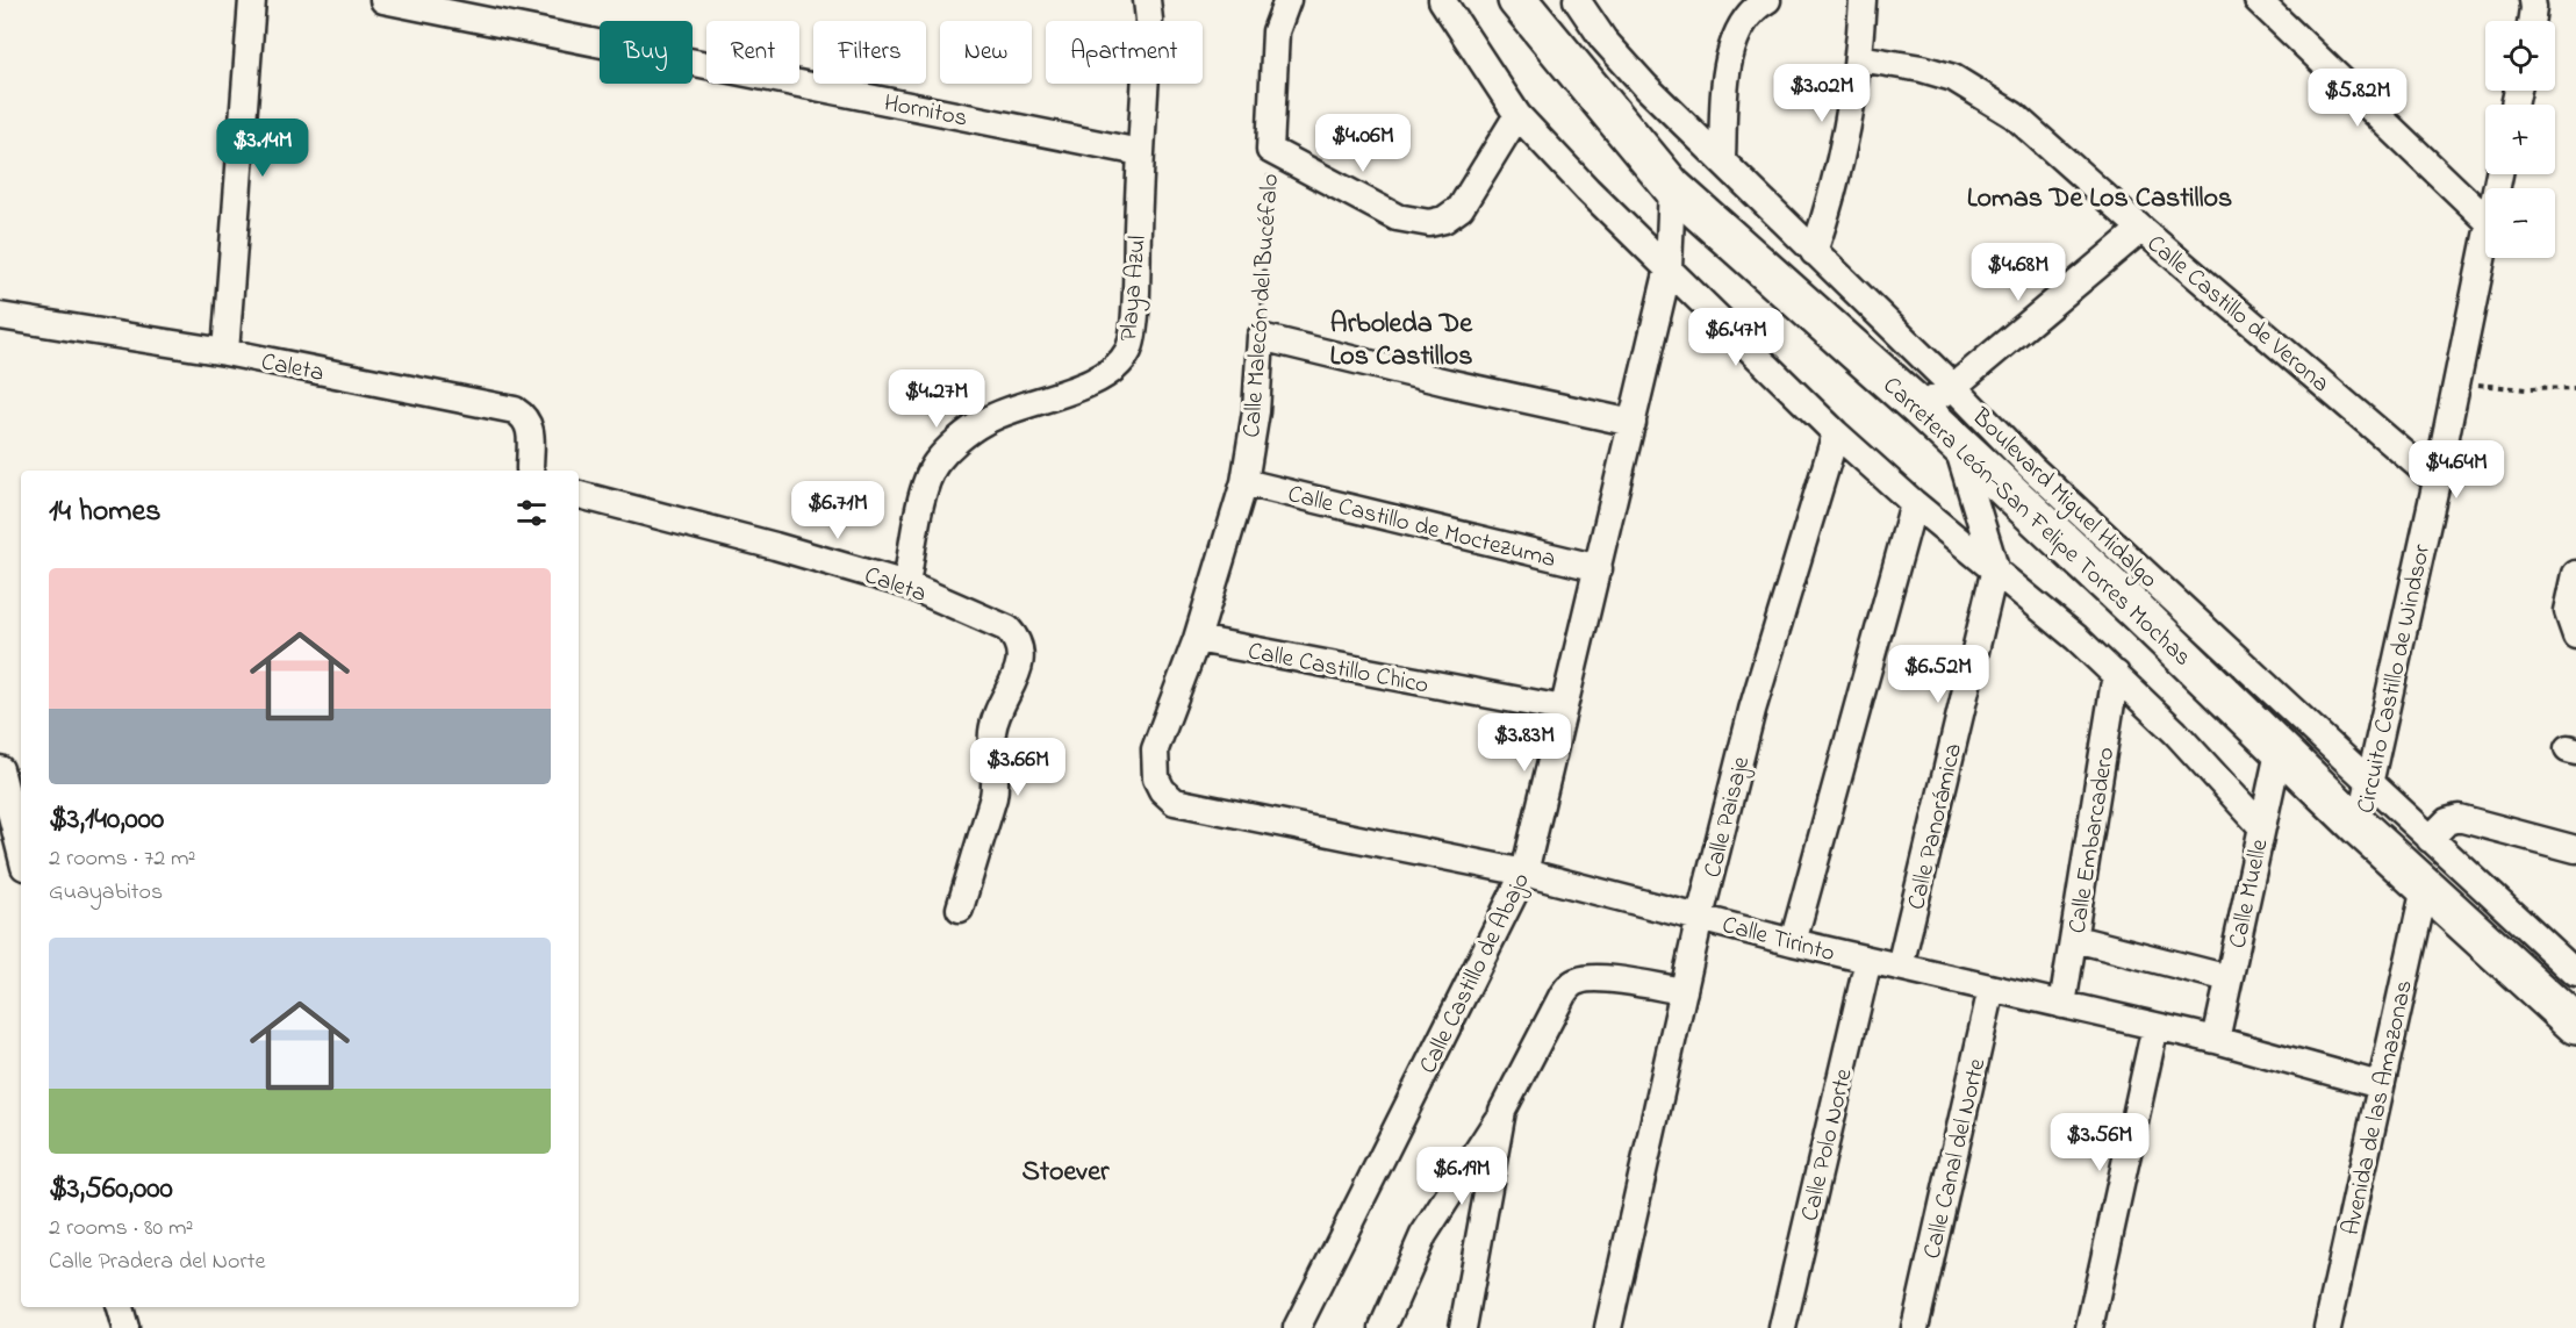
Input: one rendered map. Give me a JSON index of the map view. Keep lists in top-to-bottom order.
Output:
{
  "streets": {
    "main road": ["Carretera León-San Felipe Torres Mochas"],
    "street": [
      "Hornitos",
      "Playa Azul",
      "Calle Malecón del Bucéfalo",
      "Calle Castillo de Verona",
      "Caleta",
      "Boulevard Miguel Hidalgo",
      "Calle Castillo de Moctezuma",
      "Calle Castillo Chico",
      "Circuito Castillo de Windsor",
      "Calle Paisaje",
      "Calle Panorámica",
      "Calle Embarcadero",
      "Calle Muelle",
      "Calle Tirinto",
      "Calle Castillo de Abajo",
      "Avenida de las Amazonas",
      "Calle Polo Norte",
      "Calle Canal del Norte"
    ]
  },
  "crossings": [
    ["Hornitos", "Playa Azul"],
    ["Playa Azul", "Caleta"],
    ["Calle Malecón del Bucéfalo", "Calle Castillo de Moctezuma"],
    ["Calle Malecón del Bucéfalo", "Calle Castillo Chico"],
    ["Calle Malecón del Bucéfalo", "Calle Tirinto"],
    ["Calle Castillo de Verona", "Circuito Castillo de Windsor"],
    ["Boulevard Miguel Hidalgo", "Circuito Castillo de Windsor"],
    ["Carretera León-San Felipe Torres Mochas", "Circuito Castillo de Windsor"],
    ["Carretera León-San Felipe Torres Mochas", "Calle Muelle"],
    ["Carretera León-San Felipe Torres Mochas", "Calle Castillo de Abajo"],
    ["Carretera León-San Felipe Torres Mochas", "Avenida de las Amazonas"],
    ["Calle Castillo de Moctezuma", "Calle Castillo de Abajo"],
    ["Calle Castillo Chico", "Calle Castillo de Abajo"],
    ["Calle Paisaje", "Calle Tirinto"],
    ["Calle Panorámica", "Calle Tirinto"],
    ["Calle Embarcadero", "Calle Tirinto"],
    ["Calle Muelle", "Calle Tirinto"],
    ["Calle Tirinto", "Calle Castillo de Abajo"],
    ["Calle Tirinto", "Avenida de las Amazonas"],
    ["Calle Tirinto", "Calle Polo Norte"],
    ["Calle Tirinto", "Calle Canal del Norte"]
  ],
  "districts": ["Lomas De Los Castillos", "Arboleda De Los Castillos", "Stoever"],
  "page": {
    "map_buttons": ["+", "−"],
    "chip": [
      "Buy",
      "Rent",
      "Filters",
      "New",
      "Apartment"
    ],
    "price": [
      "$3.02M",
      "$5.82M",
      "$4.06M",
      "$3.14M",
      "$4.68M",
      "$6.47M",
      "$4.27M",
      "$4.64M",
      "$6.71M",
      "$6.52M",
      "$3.83M",
      "$3.66M",
      "$3.56M",
      "$6.19M"
    ],
    "heading": "14 homes",
    "list": [
      {
        "name": "$3,140,000",
        "note": "2 rooms · 72 m² · Guayabitos"
      },
      {
        "name": "$3,560,000",
        "note": "2 rooms · 80 m² · Calle Pradera del Norte"
      }
    ]
  }
}
